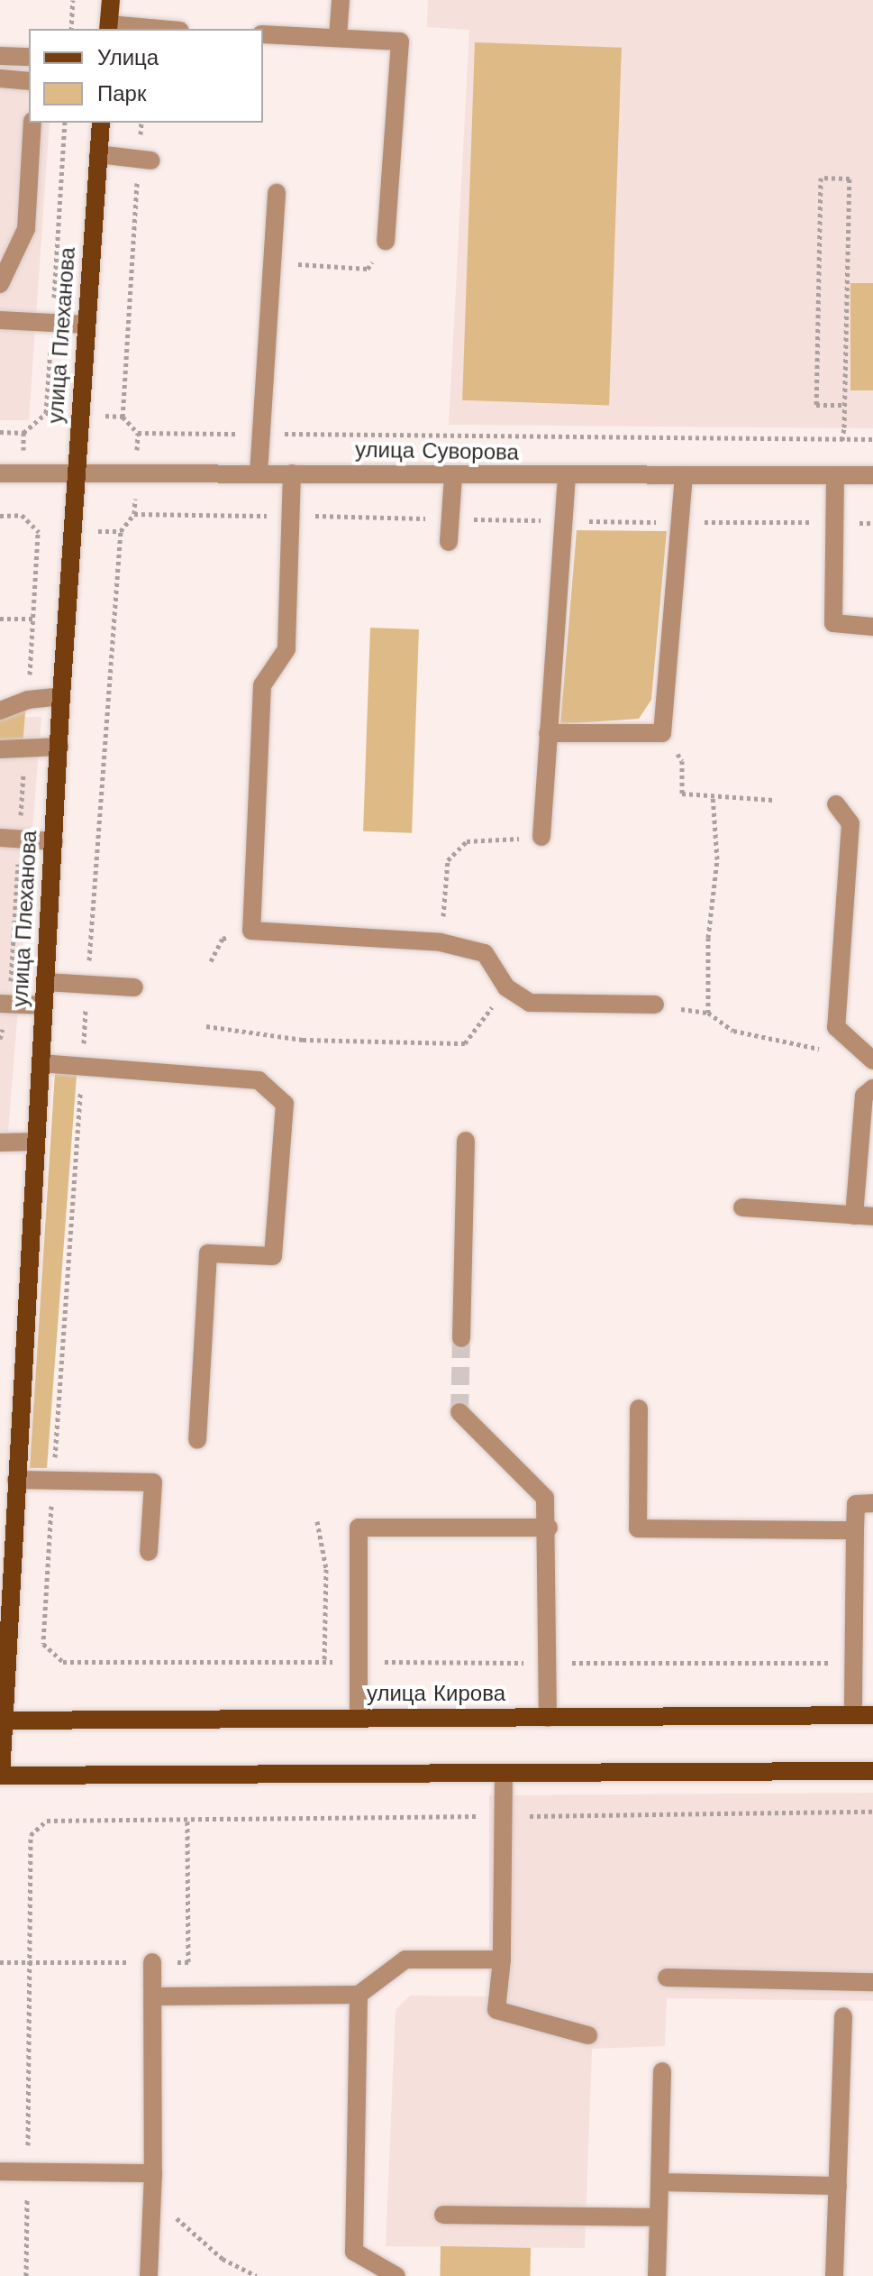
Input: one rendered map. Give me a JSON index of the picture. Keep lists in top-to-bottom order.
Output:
{
  "streets": {
    "main road": ["улица Плеханова", "улица Кирова"],
    "street": ["улица Суворова"]
  },
  "crossings": [
    ["улица Плеханова", "улица Суворова"],
    ["улица Плеханова", "улица Кирова"]
  ],
  "legend": ["Улица", "Парк"]
}
